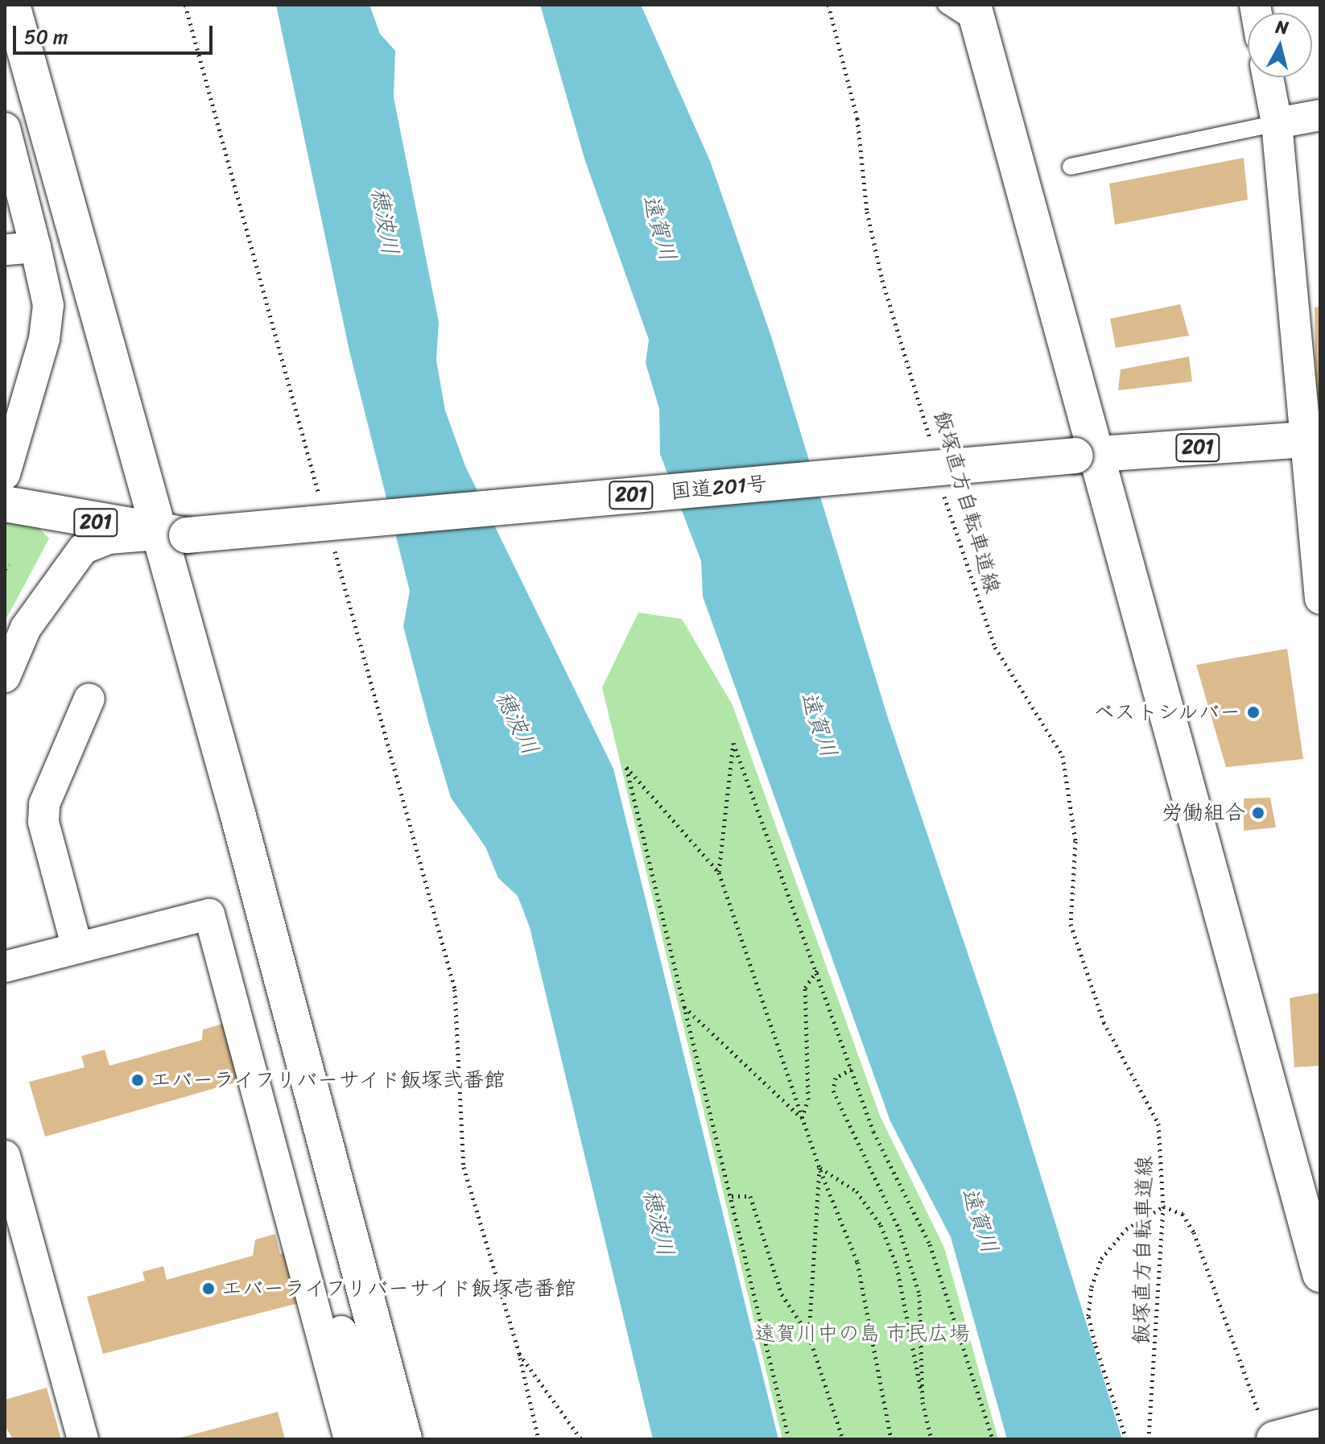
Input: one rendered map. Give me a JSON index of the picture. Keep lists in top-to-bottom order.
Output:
{
  "streets": {
    "main road": ["201", "国道201号"],
    "path": ["飯塚直方自転車道線"]
  },
  "water": ["穂波川", "遠賀川"],
  "parks": ["遠賀川中の島 市民広場"],
  "places": [
    "ベストシルバー",
    "労働組合",
    "エバーライフリバーサイド飯塚弐番館",
    "エバーライフリバーサイド飯塚壱番館"
  ],
  "scale_bar": "50 m",
  "north": "top"
}
